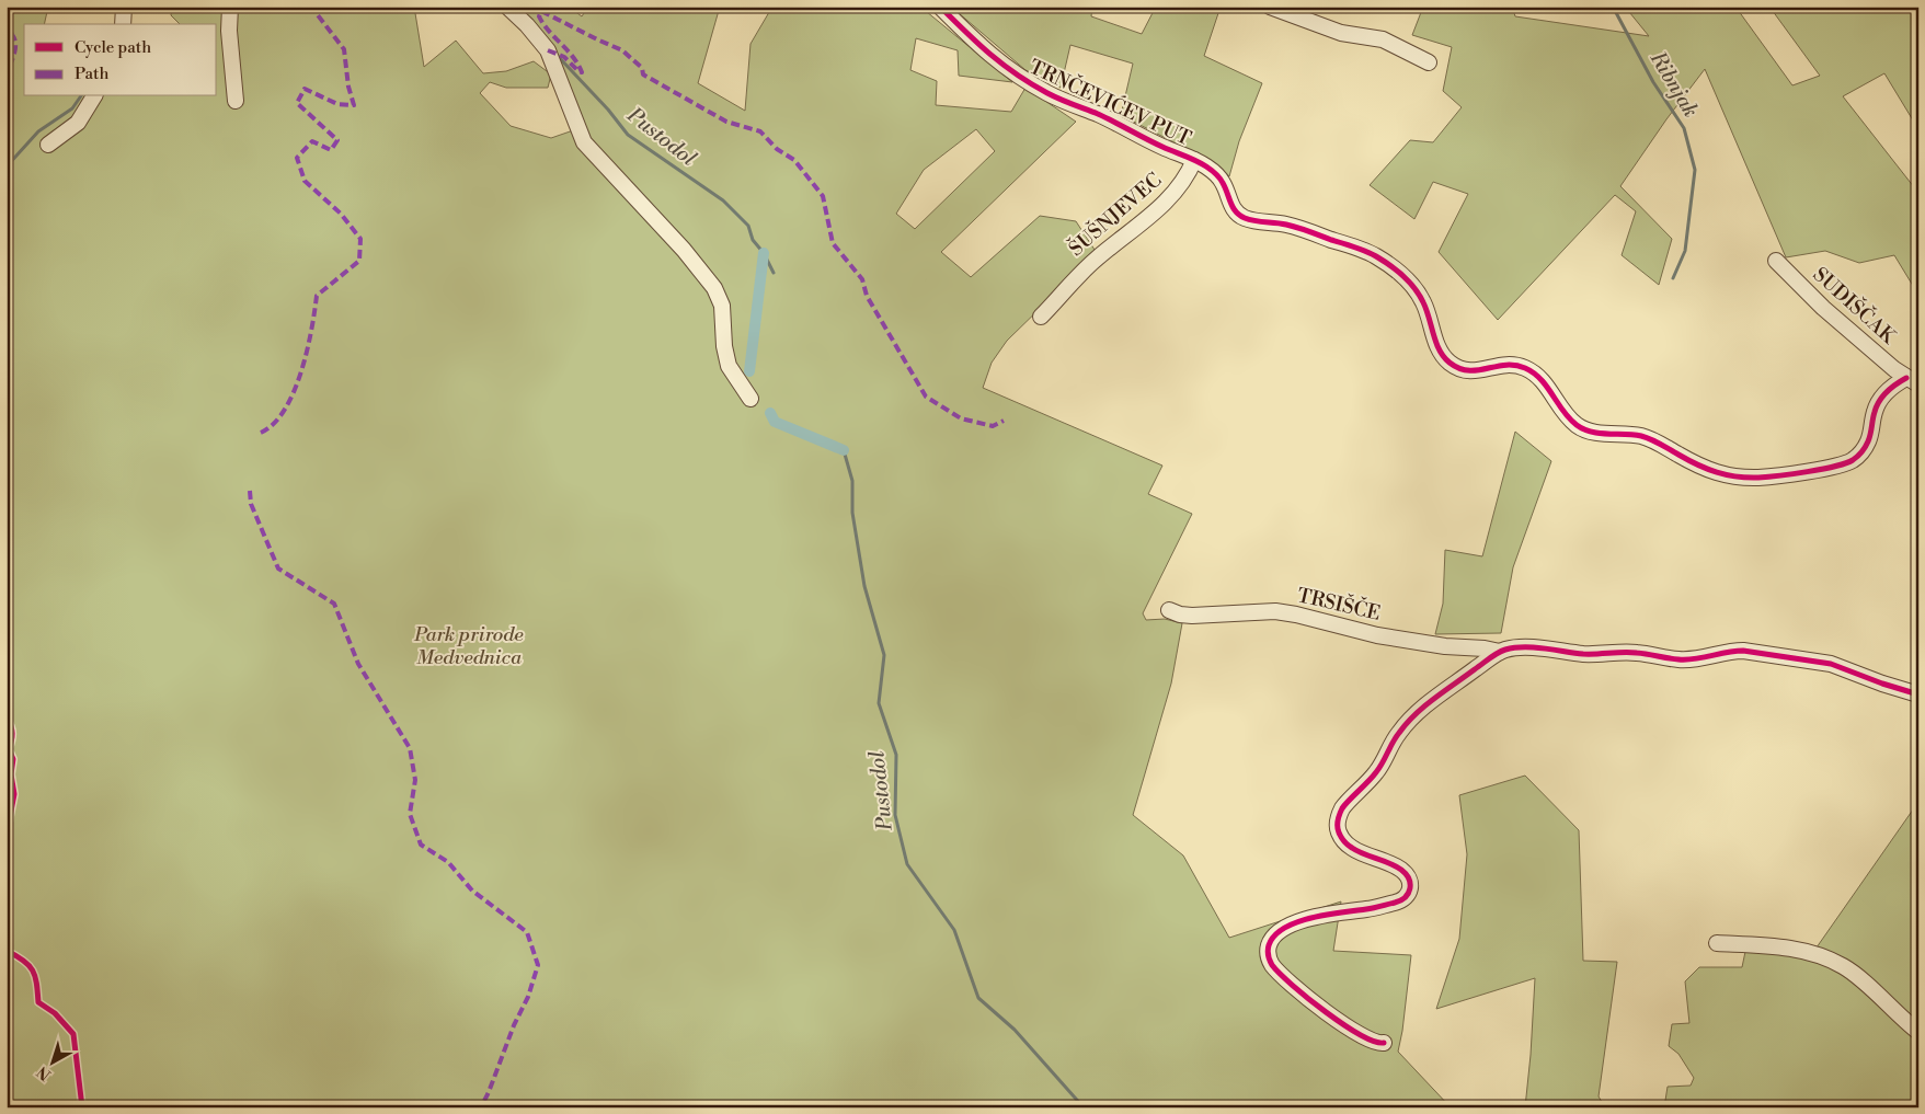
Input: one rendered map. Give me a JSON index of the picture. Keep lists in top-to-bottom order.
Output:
{
  "streets": {
    "street": [
      "TRNČEVIĆEV PUT",
      "ŠUŠNJEVEC",
      "SUDIŠČAK",
      "TRSIŠČE"
    ]
  },
  "crossings": [
    ["TRNČEVIĆEV PUT", "ŠUŠNJEVEC"]
  ],
  "water": ["Ribnjak", "Pustodol"],
  "parks": ["Park prirode Medvednica"],
  "legend": ["Cycle path", "Path"],
  "north": "bottom left"
}
